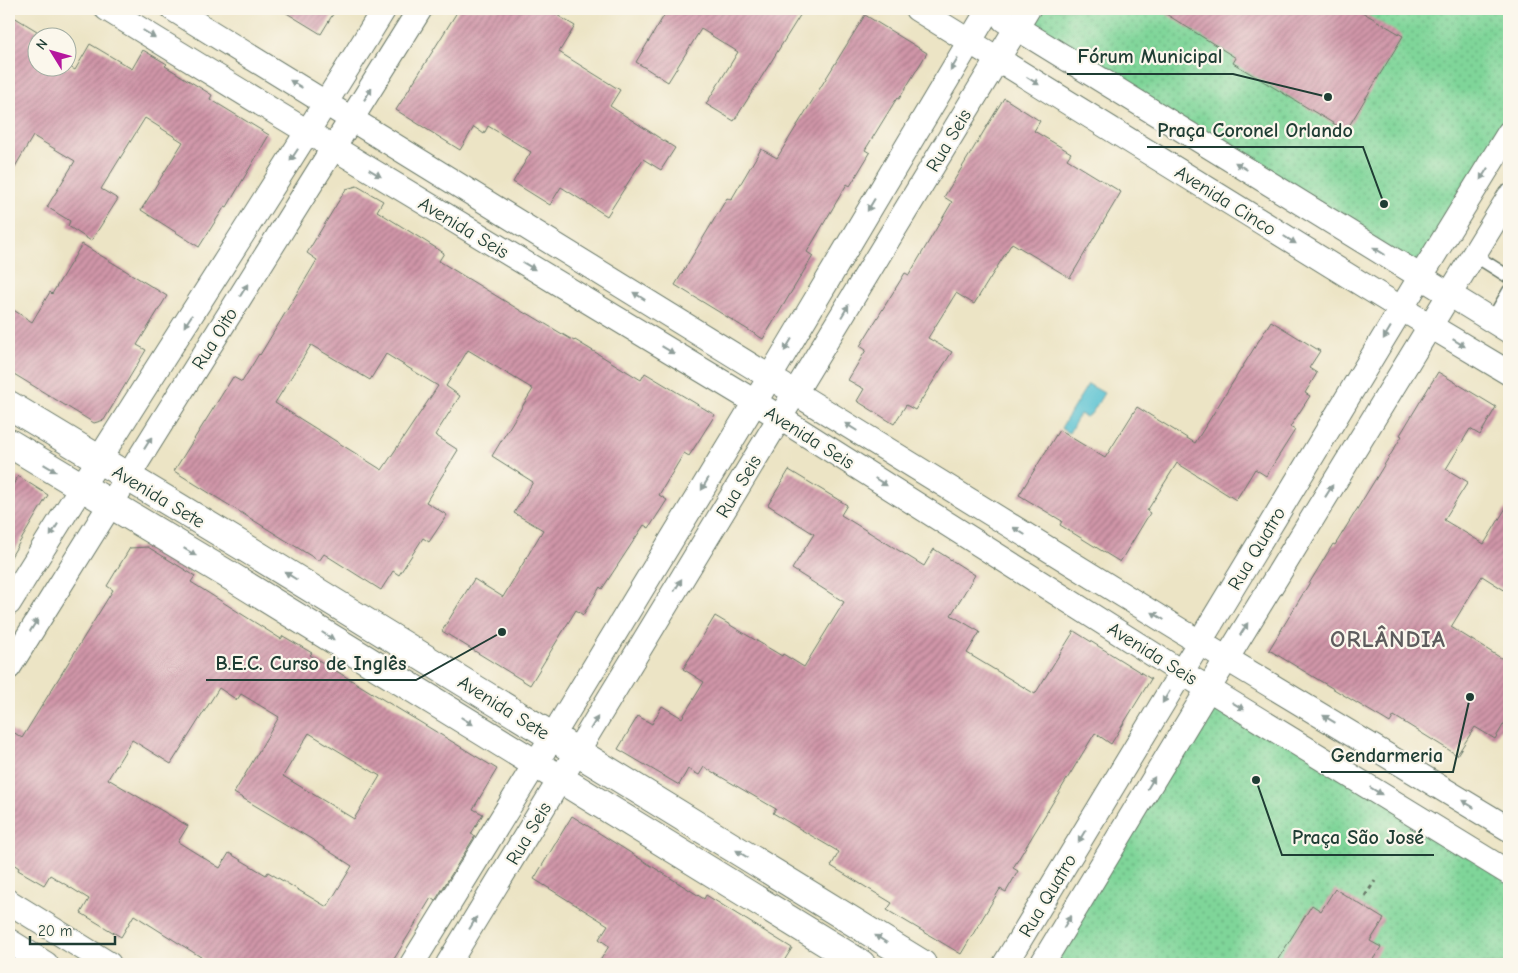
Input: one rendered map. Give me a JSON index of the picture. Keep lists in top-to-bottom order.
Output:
{
  "streets": {
    "street": [
      "Rua Seis",
      "Avenida Cinco",
      "Avenida Seis",
      "Rua Oito",
      "Avenida Sete",
      "Rua Quatro"
    ]
  },
  "crossings": [
    ["Rua Seis", "Avenida Cinco"],
    ["Rua Seis", "Avenida Seis"],
    ["Rua Seis", "Avenida Sete"],
    ["Avenida Cinco", "Rua Quatro"],
    ["Avenida Seis", "Rua Oito"],
    ["Avenida Seis", "Rua Quatro"],
    ["Rua Oito", "Avenida Sete"]
  ],
  "districts": ["ORLÂNDIA"],
  "places": [
    "Fórum Municipal",
    "Praça Coronel Orlando",
    "B.E.C. Curso de Inglês",
    "Gendarmeria",
    "Praça São José"
  ],
  "scale_bar": "20 m",
  "north": "top left"
}
